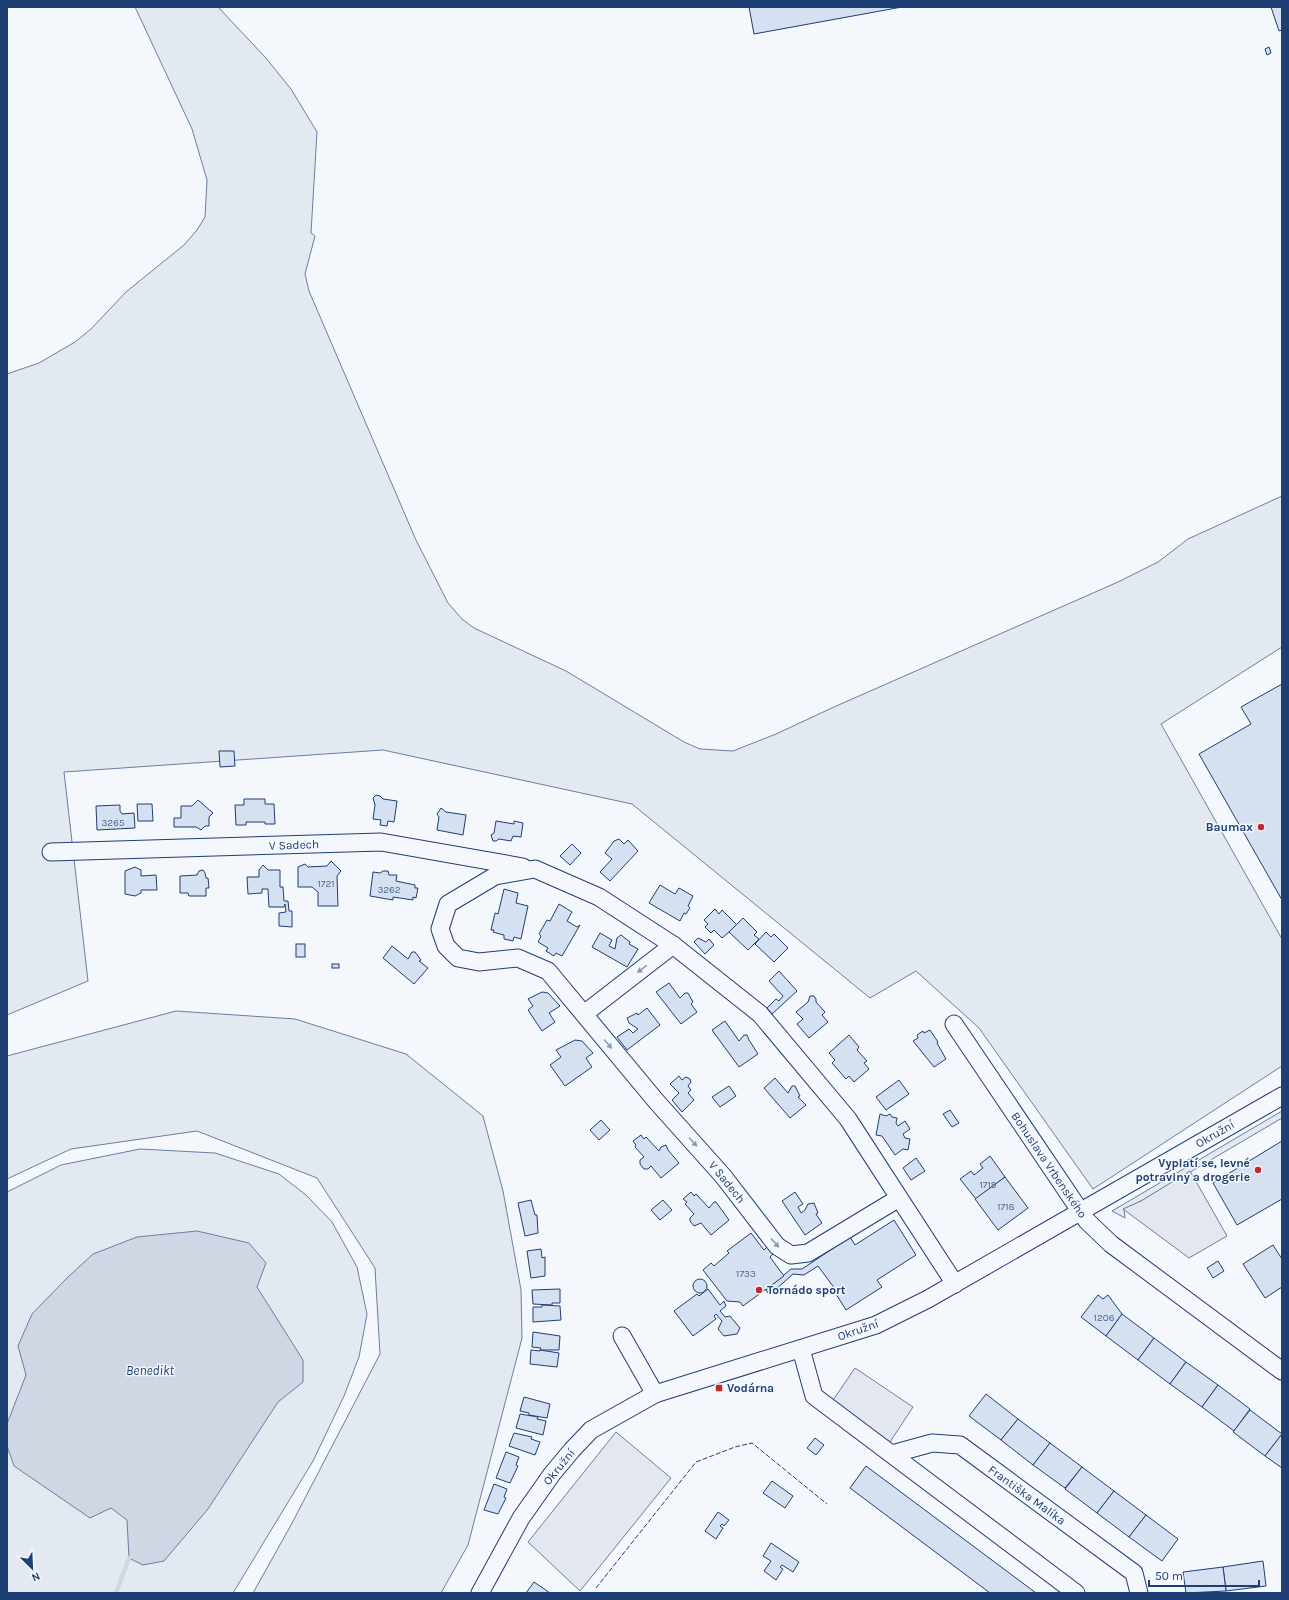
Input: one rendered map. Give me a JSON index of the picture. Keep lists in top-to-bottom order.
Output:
{
  "streets": {
    "street": [
      "V Sadech",
      "Okružní",
      "Bohuslava Vrbenského",
      "Františka Malíka"
    ]
  },
  "crossings": [
    ["V Sadech", "Okružní"],
    ["Okružní", "Bohuslava Vrbenského"]
  ],
  "water": ["Benedikt"],
  "places": {
    "other": ["Baumax", "Vyplatí se, levné potraviny a drogerie", "Tornádo sport"],
    "transit": ["Vodárna"]
  },
  "house_numbers": [
    "3265",
    "1721",
    "3262",
    "1719",
    "1718",
    "1733",
    "1206"
  ],
  "scale_bar": "50 m",
  "north": "bottom right"
}
